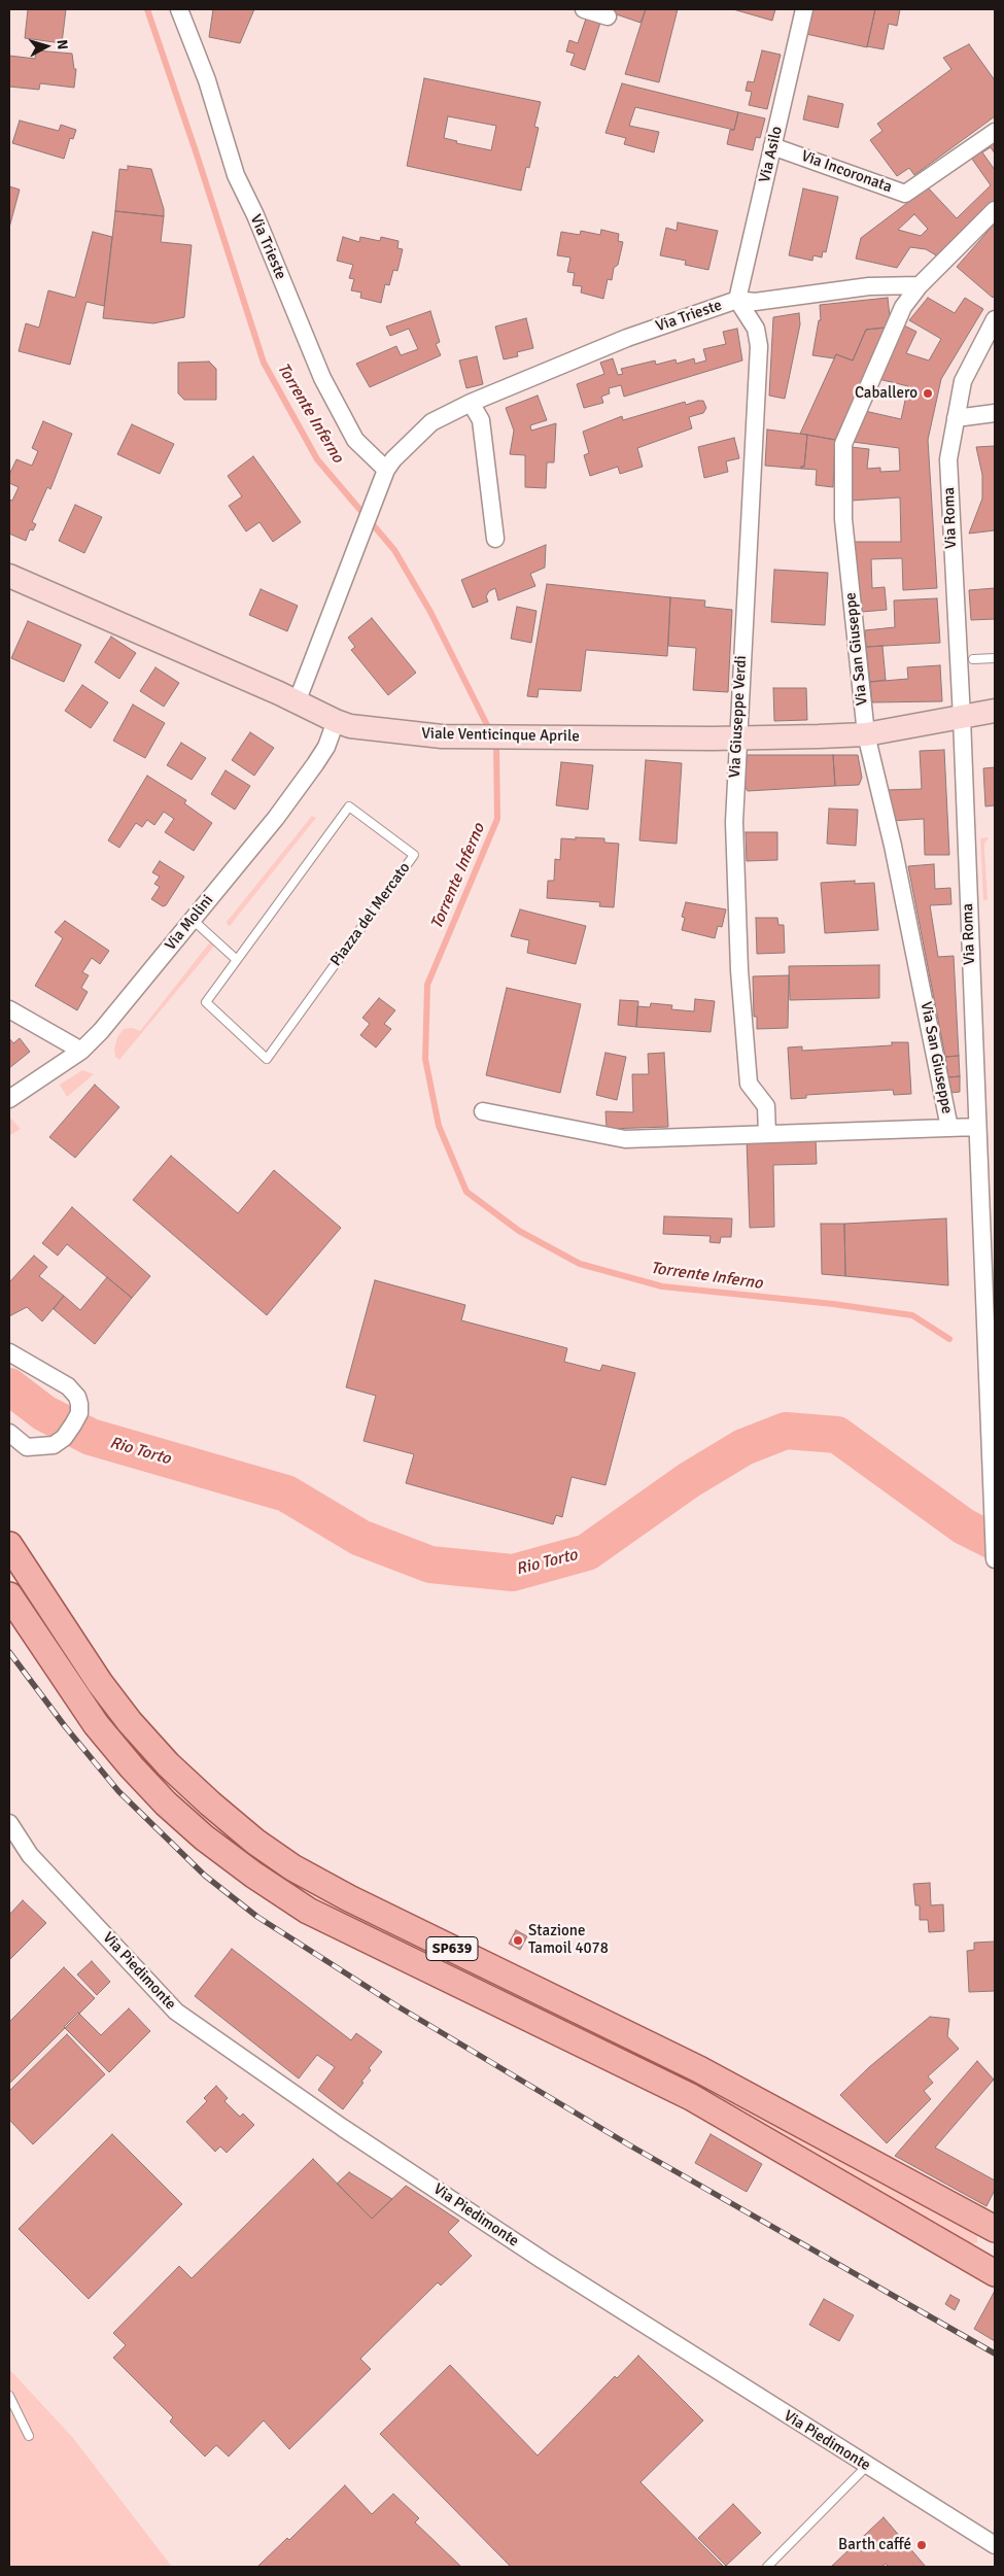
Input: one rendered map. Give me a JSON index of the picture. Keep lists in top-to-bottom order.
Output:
{
  "streets": {
    "main road": ["Viale Venticinque Aprile", "SP639"],
    "street": [
      "Via Asilo",
      "Via Incoronata",
      "Via Trieste",
      "Via Roma",
      "Via San Giuseppe",
      "Via Giuseppe Verdi",
      "Via Molini",
      "Via Piedimonte"
    ],
    "lane": ["Piazza del Mercato"]
  },
  "crossings": [
    ["Via Asilo", "Via Incoronata"],
    ["Via Asilo", "Via Trieste"],
    ["Via Asilo", "Via Giuseppe Verdi"],
    ["Via Trieste", "Via San Giuseppe"],
    ["Via Trieste", "Via Giuseppe Verdi"],
    ["Via Trieste", "Viale Venticinque Aprile"],
    ["Via Roma", "Viale Venticinque Aprile"],
    ["Via San Giuseppe", "Viale Venticinque Aprile"],
    ["Via Giuseppe Verdi", "Viale Venticinque Aprile"],
    ["Viale Venticinque Aprile", "Via Molini"]
  ],
  "water": ["Torrente Inferno", "Rio Torto"],
  "places": ["Caballero", "Stazione Tamoil 4078", "Barth caffé"],
  "north": "right"
}
